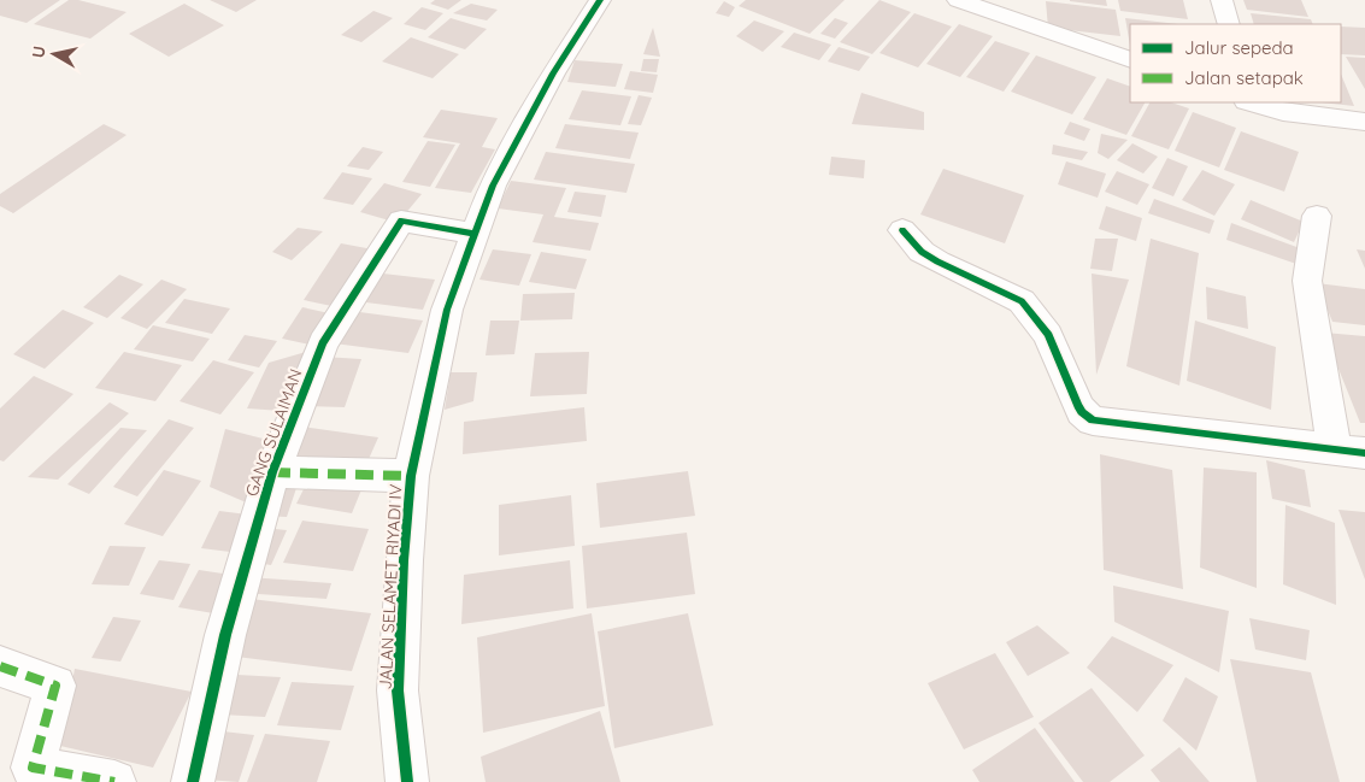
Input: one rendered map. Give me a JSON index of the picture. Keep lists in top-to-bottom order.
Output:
{
  "streets": {
    "street": ["GANG SULAIMAN", "JALAN SELAMET RIYADI IV"]
  },
  "crossings": [
    ["GANG SULAIMAN", "JALAN SELAMET RIYADI IV"]
  ],
  "legend": ["Jalur sepeda", "Jalan setapak"],
  "north": "left"
}
